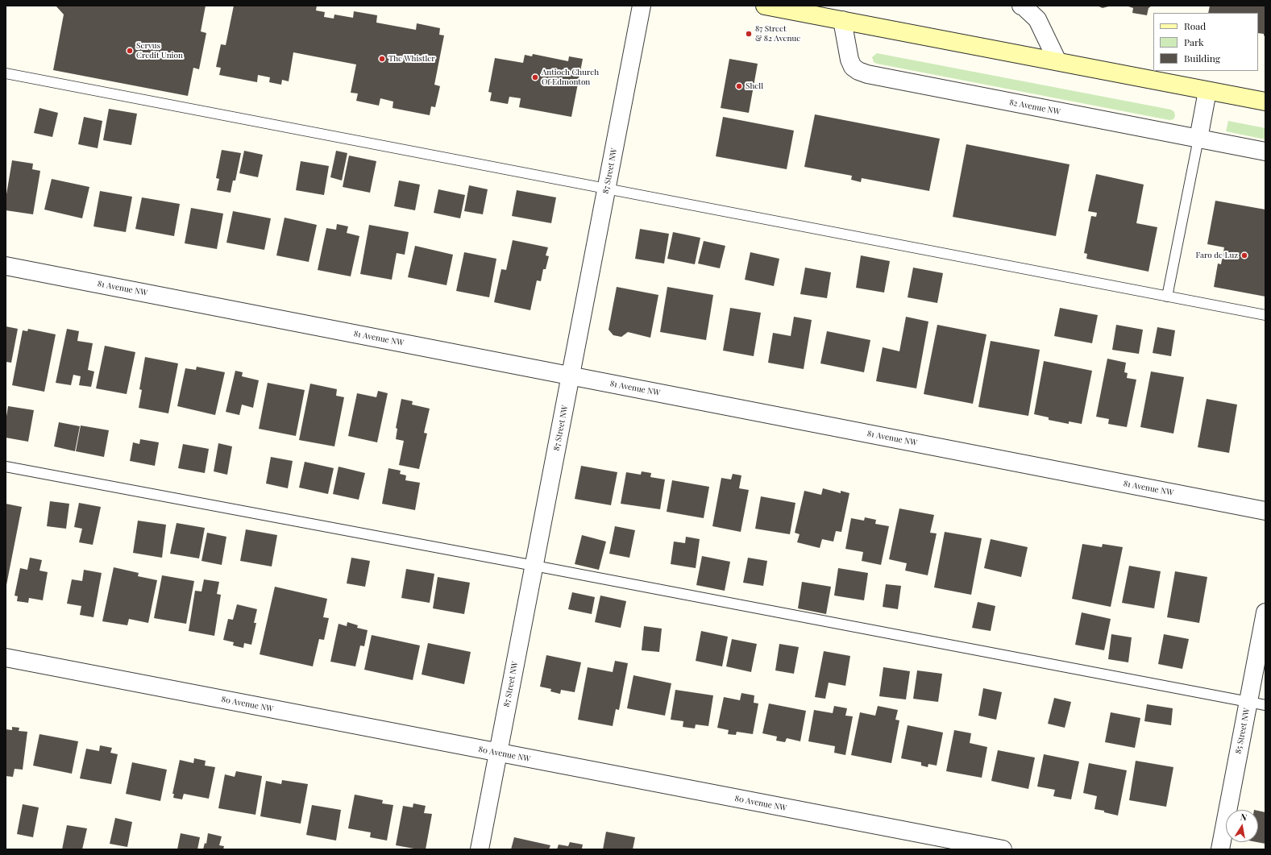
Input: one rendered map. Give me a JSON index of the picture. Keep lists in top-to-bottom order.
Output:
{
  "streets": {
    "street": [
      "82 Avenue NW",
      "87 Street NW",
      "81 Avenue NW",
      "80 Avenue NW",
      "85 Street NW"
    ]
  },
  "crossings": [
    ["87 Street NW", "81 Avenue NW"],
    ["87 Street NW", "80 Avenue NW"]
  ],
  "places": [
    "87 Street & 82 Avenue",
    "Servus Credit Union",
    "The Whistler",
    "Antioch Church Of Edmonton",
    "Shell",
    "Faro de Luz"
  ],
  "legend": ["Road", "Park", "Building"],
  "north": "top"
}
